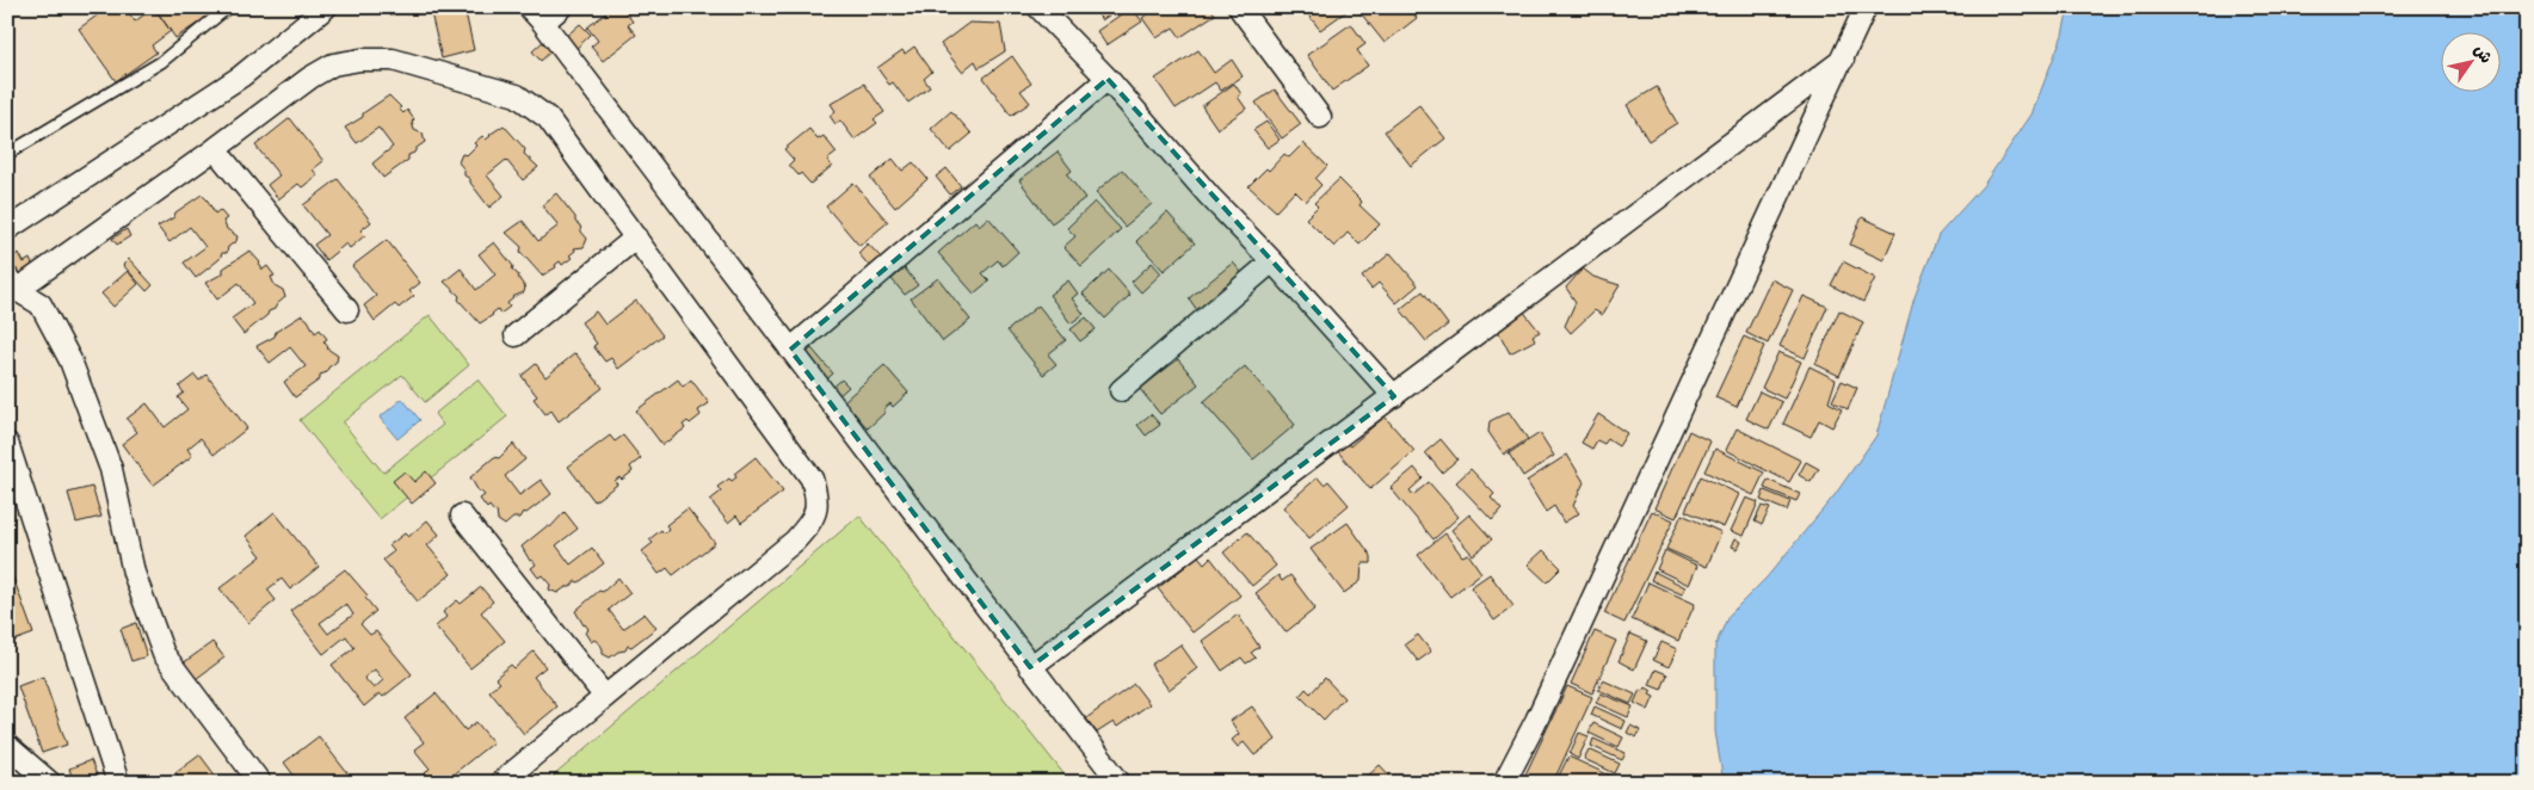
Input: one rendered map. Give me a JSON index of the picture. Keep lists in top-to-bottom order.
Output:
{
  "north": "top right"
}
